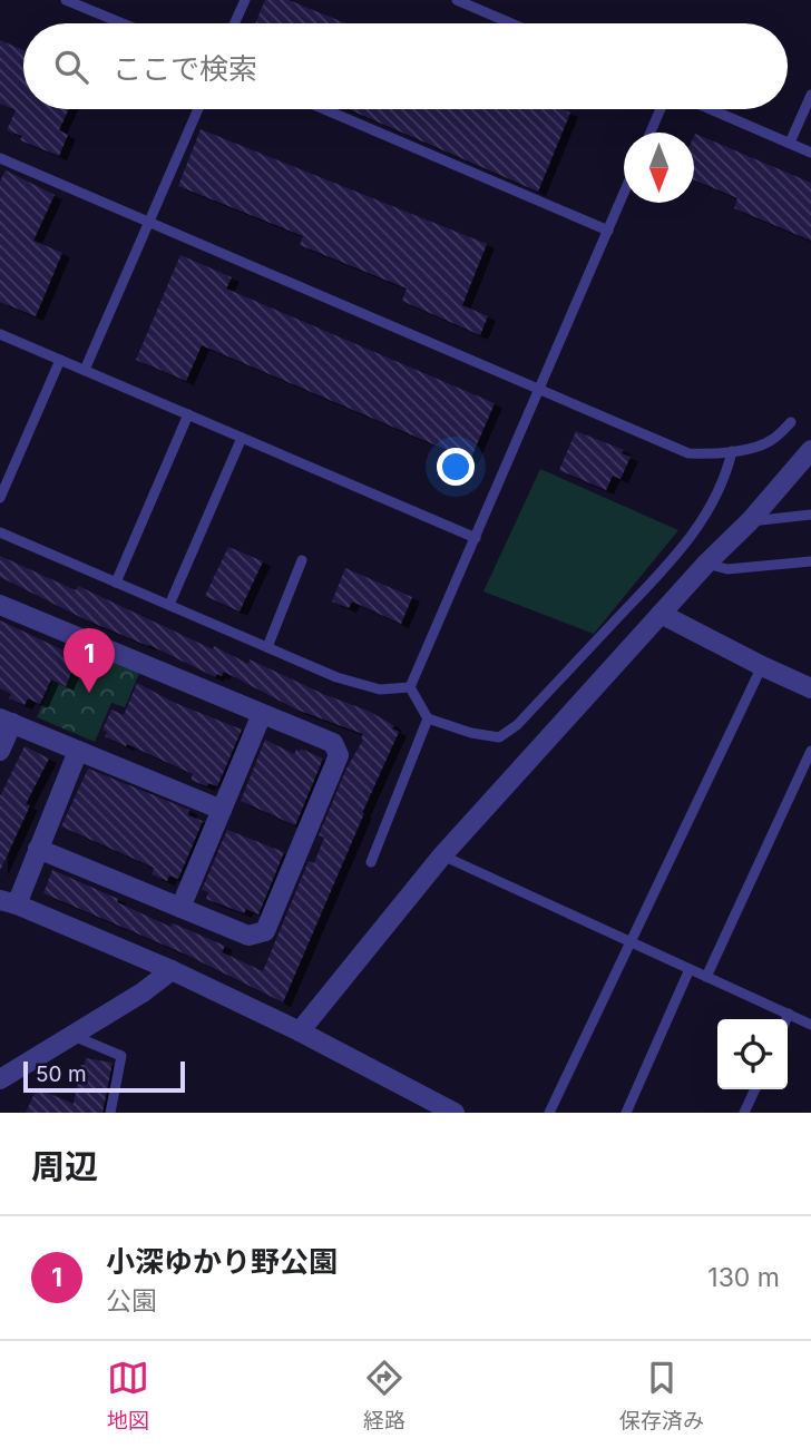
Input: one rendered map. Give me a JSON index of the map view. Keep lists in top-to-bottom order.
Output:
{
  "scale_bar": "50 m",
  "north": "bottom",
  "page": {
    "search": "ここで検索",
    "pins": "1",
    "scale": "50 m",
    "heading": "周辺",
    "list": [
      {
        "mark": "1",
        "name": "小深ゆかり野公園",
        "note": "公園",
        "value": "130 m"
      }
    ],
    "nav": ["地図", "経路", "保存済み"]
  }
}
